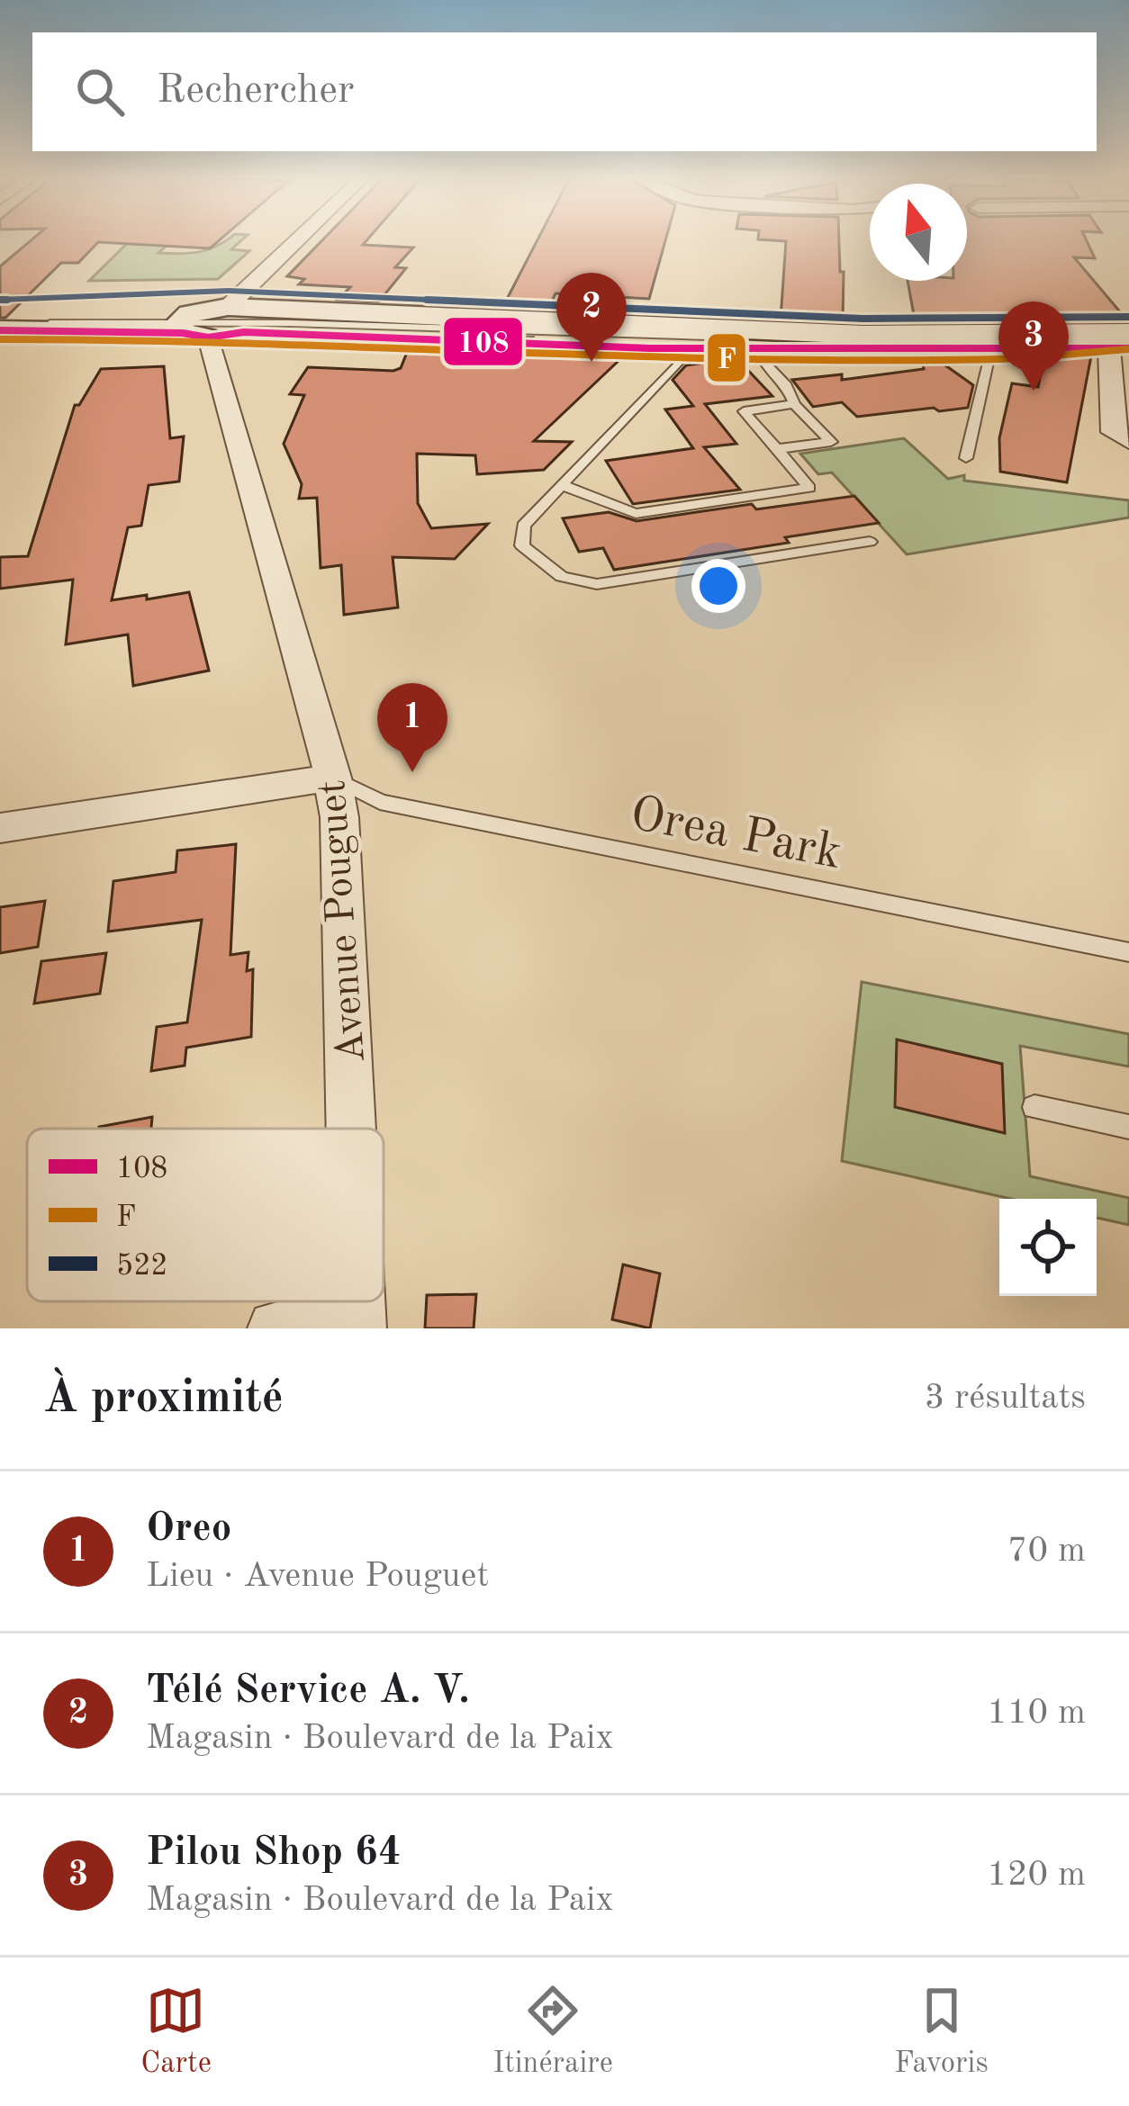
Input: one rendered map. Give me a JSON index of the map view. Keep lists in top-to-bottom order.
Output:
{
  "streets": {
    "street": ["Avenue Pouguet"],
    "lane": ["Orea Park"]
  },
  "crossings": [
    ["Orea Park", "Avenue Pouguet"]
  ],
  "lines": ["transit line 522", "transit line 108", "transit line F"],
  "legend": ["108", "F", "522"],
  "north": "top",
  "page": {
    "search": "Rechercher",
    "pins": ["2", "3", "1"],
    "heading": ["À proximité", "3 résultats"],
    "list": [
      {
        "mark": "1",
        "name": "Oreo",
        "note": "Lieu · Avenue Pouguet",
        "value": "70 m"
      },
      {
        "mark": "2",
        "name": "Télé Service A. V.",
        "note": "Magasin · Boulevard de la Paix",
        "value": "110 m"
      },
      {
        "mark": "3",
        "name": "Pilou Shop 64",
        "note": "Magasin · Boulevard de la Paix",
        "value": "120 m"
      }
    ],
    "nav": ["Carte", "Itinéraire", "Favoris"]
  }
}
